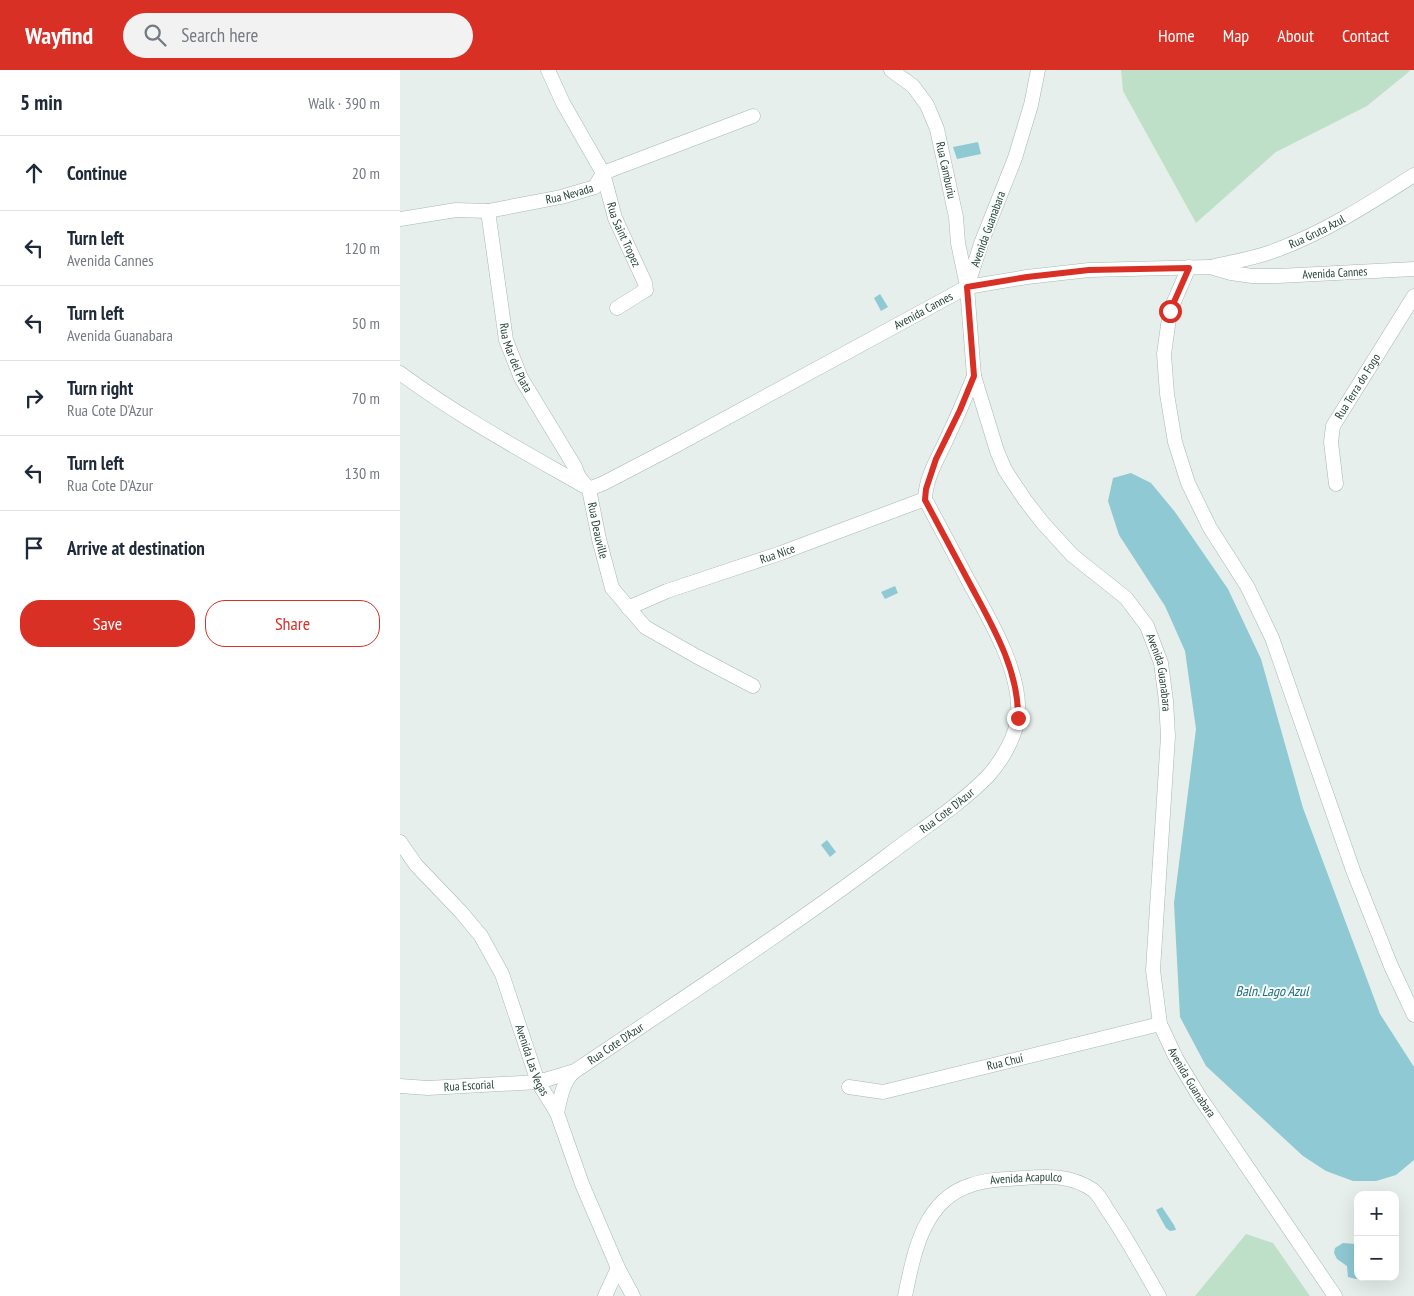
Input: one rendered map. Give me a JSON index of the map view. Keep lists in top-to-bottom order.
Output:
{
  "streets": {
    "street": [
      "Rua Camburiu",
      "Rua Nevada",
      "Avenida Guanabara",
      "Rua Gruta Azul",
      "Rua Saint Tropez",
      "Avenida Cannes",
      "Rua Mar del Plata",
      "Rua Terra do Fogo",
      "Rua Deauville",
      "Rua Nice",
      "Rua Cote D'Azur",
      "Avenida Las Vegas",
      "Rua Chuí",
      "Rua Escorial",
      "Avenida Acapulco"
    ]
  },
  "crossings": [
    ["Rua Camburiu", "Avenida Guanabara"],
    ["Rua Camburiu", "Avenida Cannes"],
    ["Rua Nevada", "Rua Saint Tropez"],
    ["Rua Nevada", "Rua Mar del Plata"],
    ["Avenida Guanabara", "Avenida Cannes"],
    ["Avenida Guanabara", "Rua Chuí"],
    ["Rua Gruta Azul", "Avenida Cannes"],
    ["Avenida Cannes", "Rua Mar del Plata"],
    ["Avenida Cannes", "Rua Deauville"],
    ["Rua Mar del Plata", "Rua Deauville"],
    ["Rua Deauville", "Rua Nice"],
    ["Rua Nice", "Rua Cote D'Azur"],
    ["Rua Cote D'Azur", "Avenida Las Vegas"],
    ["Rua Cote D'Azur", "Rua Escorial"],
    ["Avenida Las Vegas", "Rua Escorial"]
  ],
  "water": ["Baln. Lago Azul"],
  "page": {
    "header": "Wayfind",
    "search": "Search here",
    "nav": [
      "Home",
      "Map",
      "About",
      "Contact"
    ],
    "heading": ["5 min", "Walk · 390 m"],
    "list": [
      ["Continue", "20 m"],
      ["Turn left", "Avenida Cannes", "120 m"],
      ["Turn left", "Avenida Guanabara", "50 m"],
      ["Turn right", "Rua Cote D'Azur", "70 m"],
      ["Turn left", "Rua Cote D'Azur", "130 m"],
      "Arrive at destination"
    ],
    "buttons": ["Save", "Share"],
    "map_buttons": ["+", "−"]
  }
}
